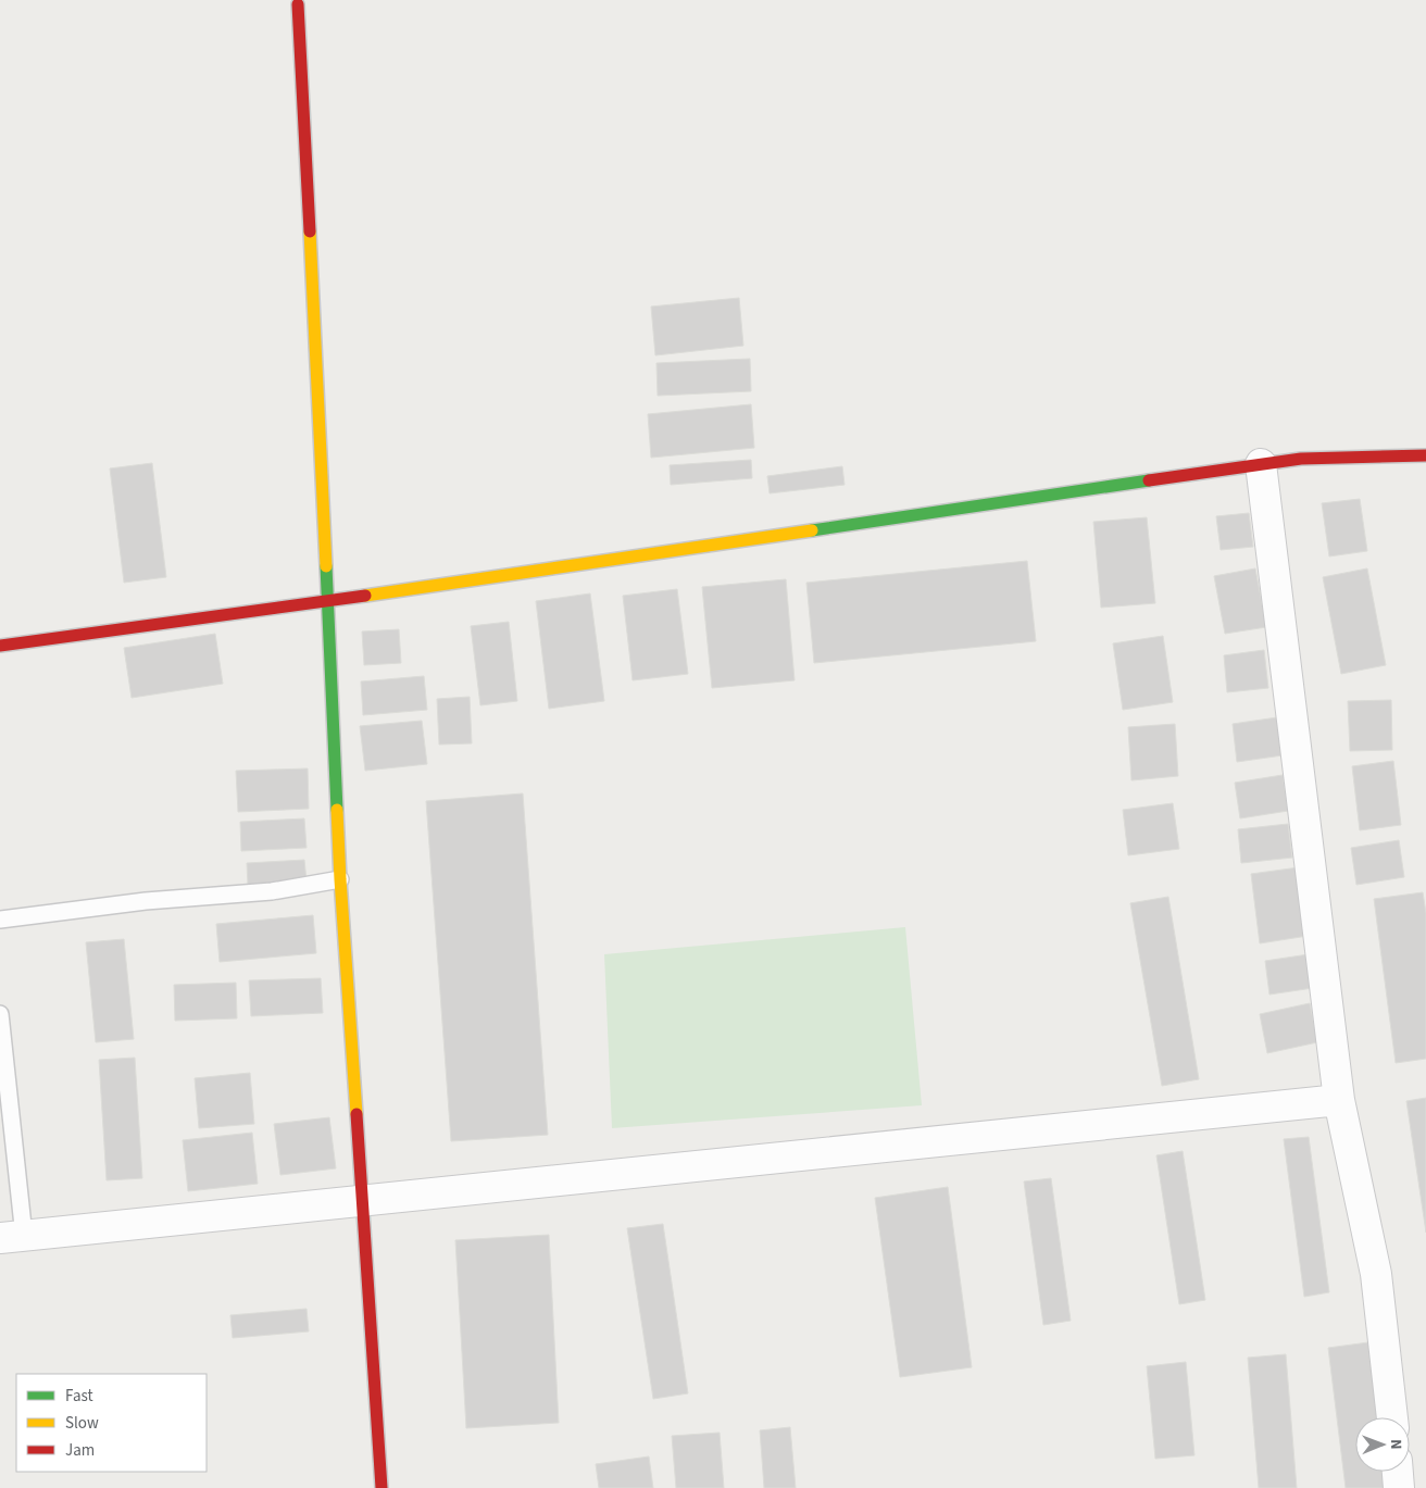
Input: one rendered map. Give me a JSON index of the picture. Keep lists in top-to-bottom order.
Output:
{
  "legend": ["Fast", "Slow", "Jam"],
  "north": "right"
}
